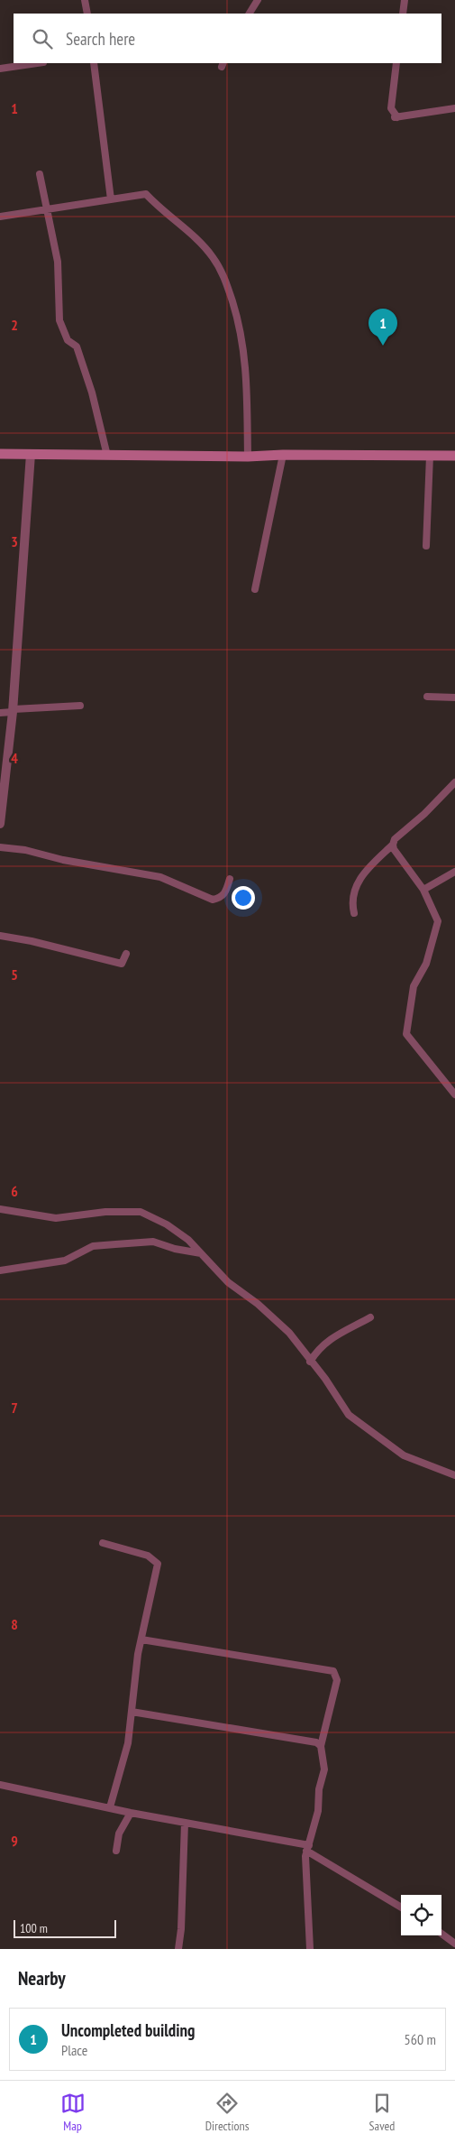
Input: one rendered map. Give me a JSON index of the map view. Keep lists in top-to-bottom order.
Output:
{
  "scale_bar": "100 m",
  "page": {
    "search": "Search here",
    "pins": "1",
    "scale": "100 m",
    "heading": "Nearby",
    "list": [
      {
        "mark": "1",
        "name": "Uncompleted building",
        "note": "Place",
        "value": "560 m"
      }
    ],
    "nav": ["Map", "Directions", "Saved"]
  },
  "grid": {
    "rows": [
      "1",
      "2",
      "3",
      "4",
      "5",
      "6",
      "7",
      "8",
      "9"
    ]
  }
}
